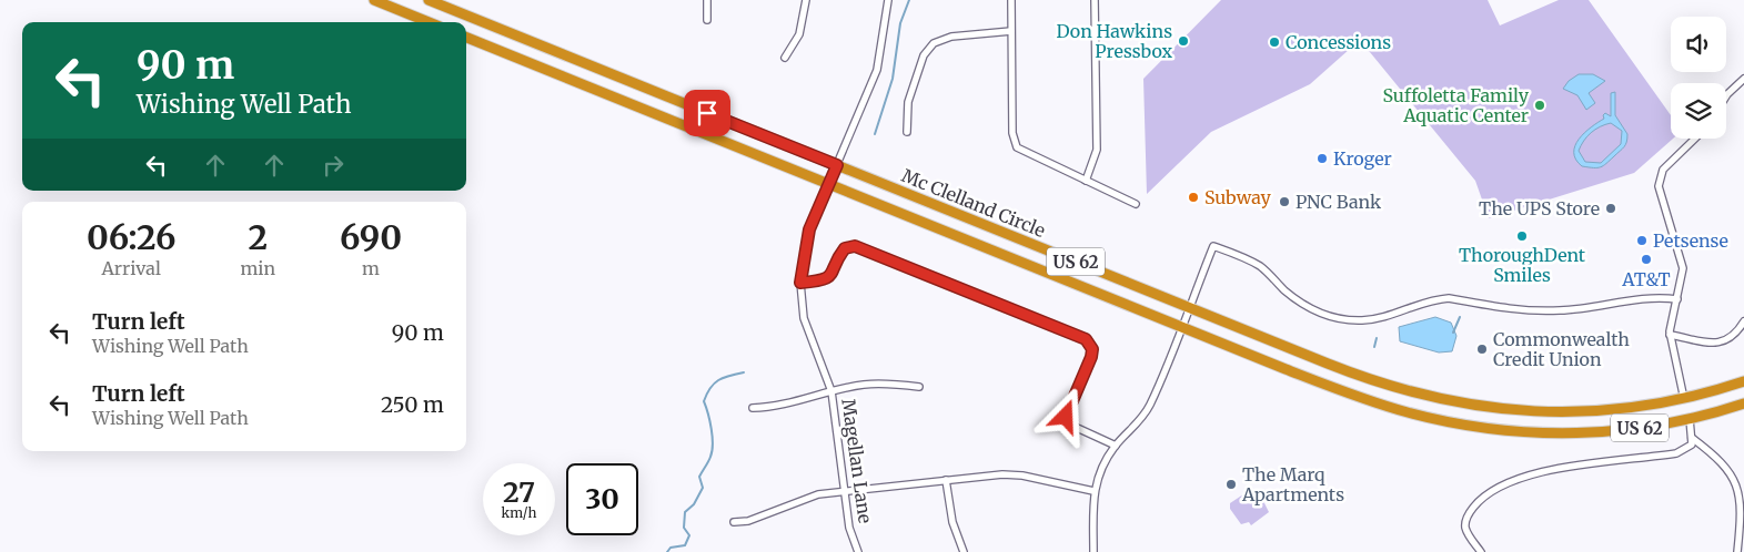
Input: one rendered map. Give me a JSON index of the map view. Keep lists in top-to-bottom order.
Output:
{
  "streets": {
    "highway": ["Mc Clelland Circle", "US 62"],
    "street": ["Magellan Lane"]
  },
  "crossings": [
    ["Mc Clelland Circle", "Magellan Lane"]
  ],
  "places": [
    "Don Hawkins Pressbox",
    "Concessions",
    "Suffoletta Family Aquatic Center",
    "Kroger",
    "Subway",
    "PNC Bank",
    "The UPS Store",
    "ThoroughDent Smiles",
    "Petsense",
    "AT&T",
    "Commonwealth Credit Union",
    "The Marq Apartments"
  ],
  "page": {
    "turn": ["90 m", "Wishing Well Path"],
    "eta": [
      "06:26",
      "Arrival",
      "2",
      "min",
      "690",
      "m"
    ],
    "list": [
      {
        "name": "Turn left",
        "note": "Wishing Well Path",
        "value": "90 m"
      },
      {
        "name": "Turn left",
        "note": "Wishing Well Path",
        "value": "250 m"
      }
    ],
    "speed": "27 km/h",
    "limit": "30"
  }
}
